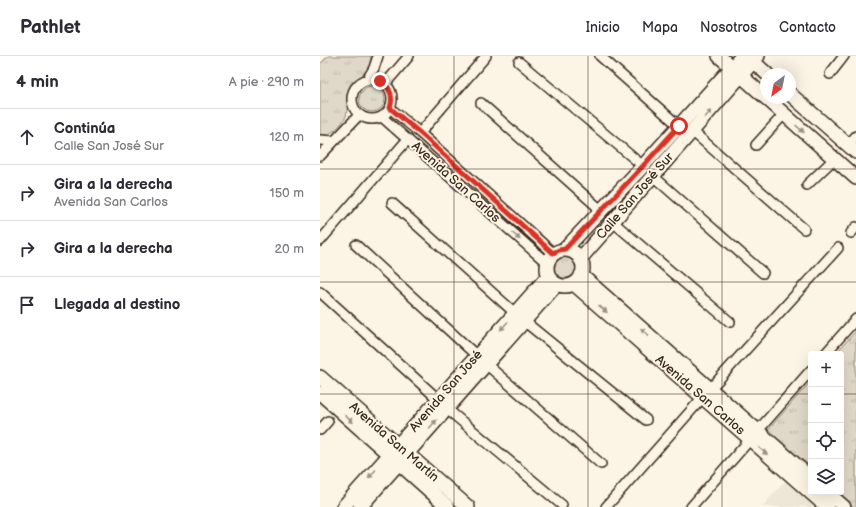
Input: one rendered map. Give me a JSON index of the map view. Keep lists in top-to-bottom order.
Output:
{
  "streets": {
    "street": [
      "Avenida San Carlos",
      "Calle San José Sur",
      "Avenida San José",
      "Avenida San Martín"
    ]
  },
  "crossings": [
    ["Avenida San Carlos", "Calle San José Sur"],
    ["Avenida San Carlos", "Avenida San José"],
    ["Calle San José Sur", "Avenida San José"],
    ["Avenida San José", "Avenida San Martín"]
  ],
  "north": "bottom left",
  "page": {
    "header": "Pathlet",
    "nav": [
      "Inicio",
      "Mapa",
      "Nosotros",
      "Contacto"
    ],
    "heading": ["4 min", "A pie · 290 m"],
    "list": [
      ["Continúa", "Calle San José Sur", "120 m"],
      ["Gira a la derecha", "Avenida San Carlos", "150 m"],
      ["Gira a la derecha", "20 m"],
      "Llegada al destino"
    ],
    "map_buttons": ["+", "−"]
  }
}
